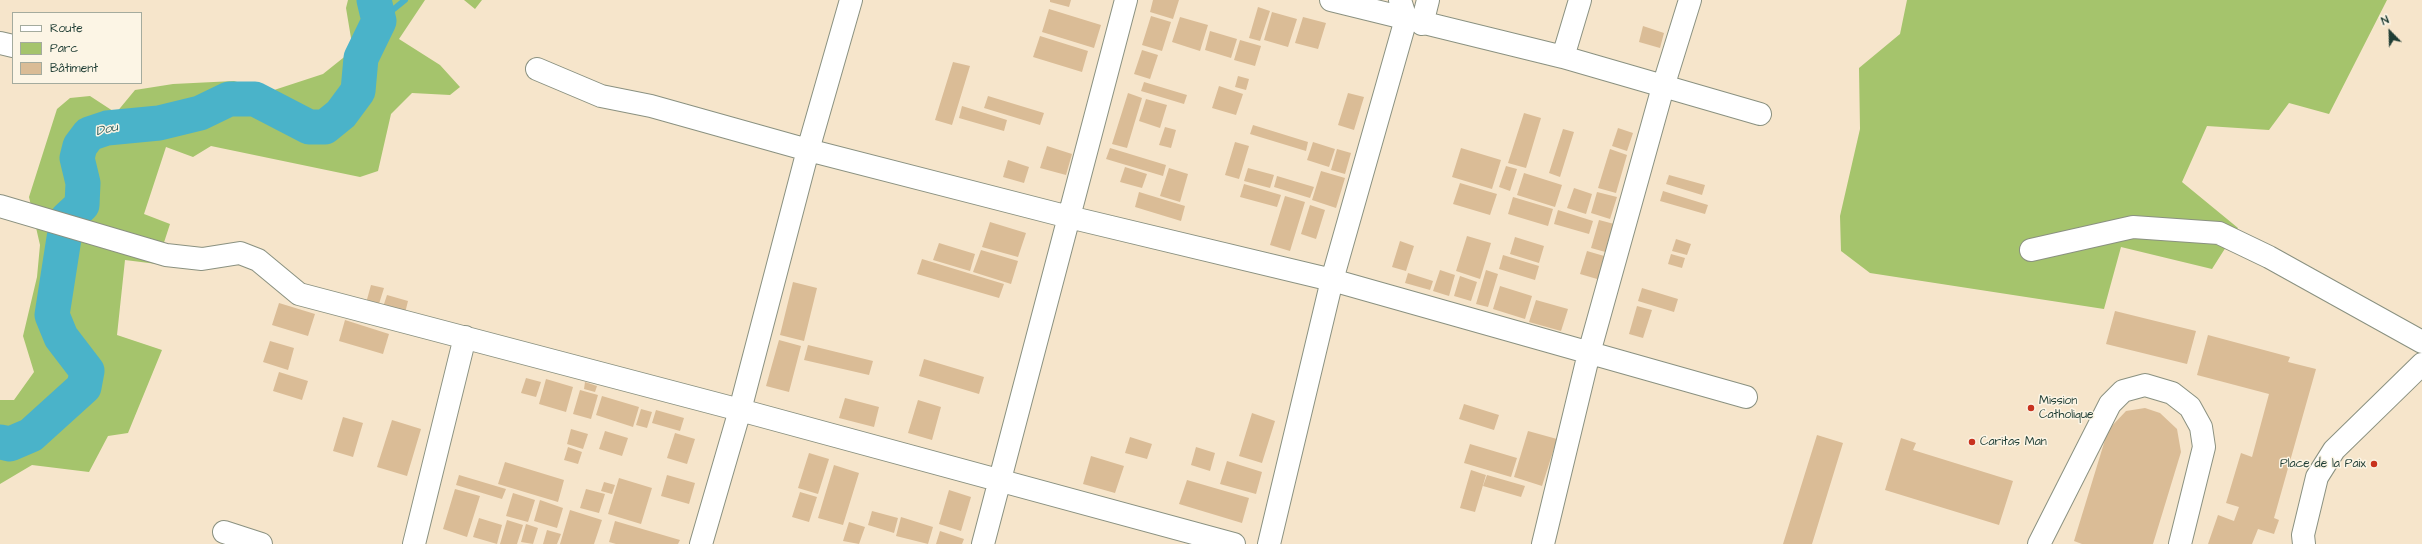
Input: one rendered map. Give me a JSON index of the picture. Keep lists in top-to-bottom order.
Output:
{
  "water": ["Dou"],
  "places": ["Mission Catholique", "Caritas Man", "Place de la Paix"],
  "legend": ["Route", "Parc", "Bâtiment"],
  "north": "top left"
}
